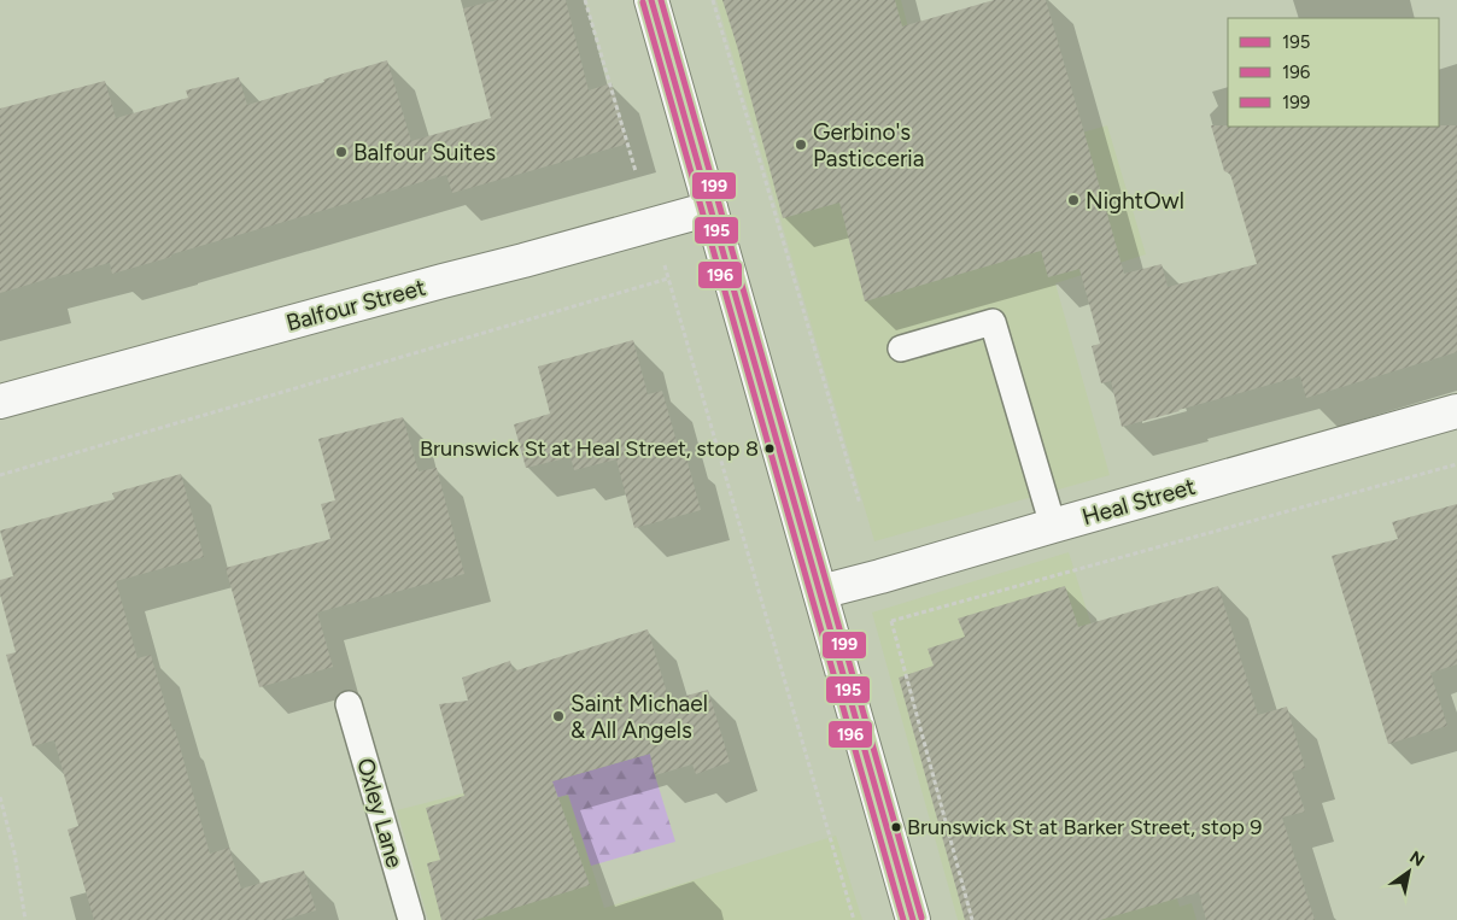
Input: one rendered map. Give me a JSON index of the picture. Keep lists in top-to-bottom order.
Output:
{
  "streets": {
    "street": ["Balfour Street", "Heal Street"],
    "lane": ["Oxley Lane"]
  },
  "places": [
    "Gerbino's Pasticceria",
    "Balfour Suites",
    "NightOwl",
    "Brunswick St at Heal Street, stop 8",
    "Saint Michael & All Angels",
    "Brunswick St at Barker Street, stop 9"
  ],
  "lines": ["transit line 195", "transit line 199", "transit line 196"],
  "legend": ["195", "196", "199"],
  "north": "top right"
}
